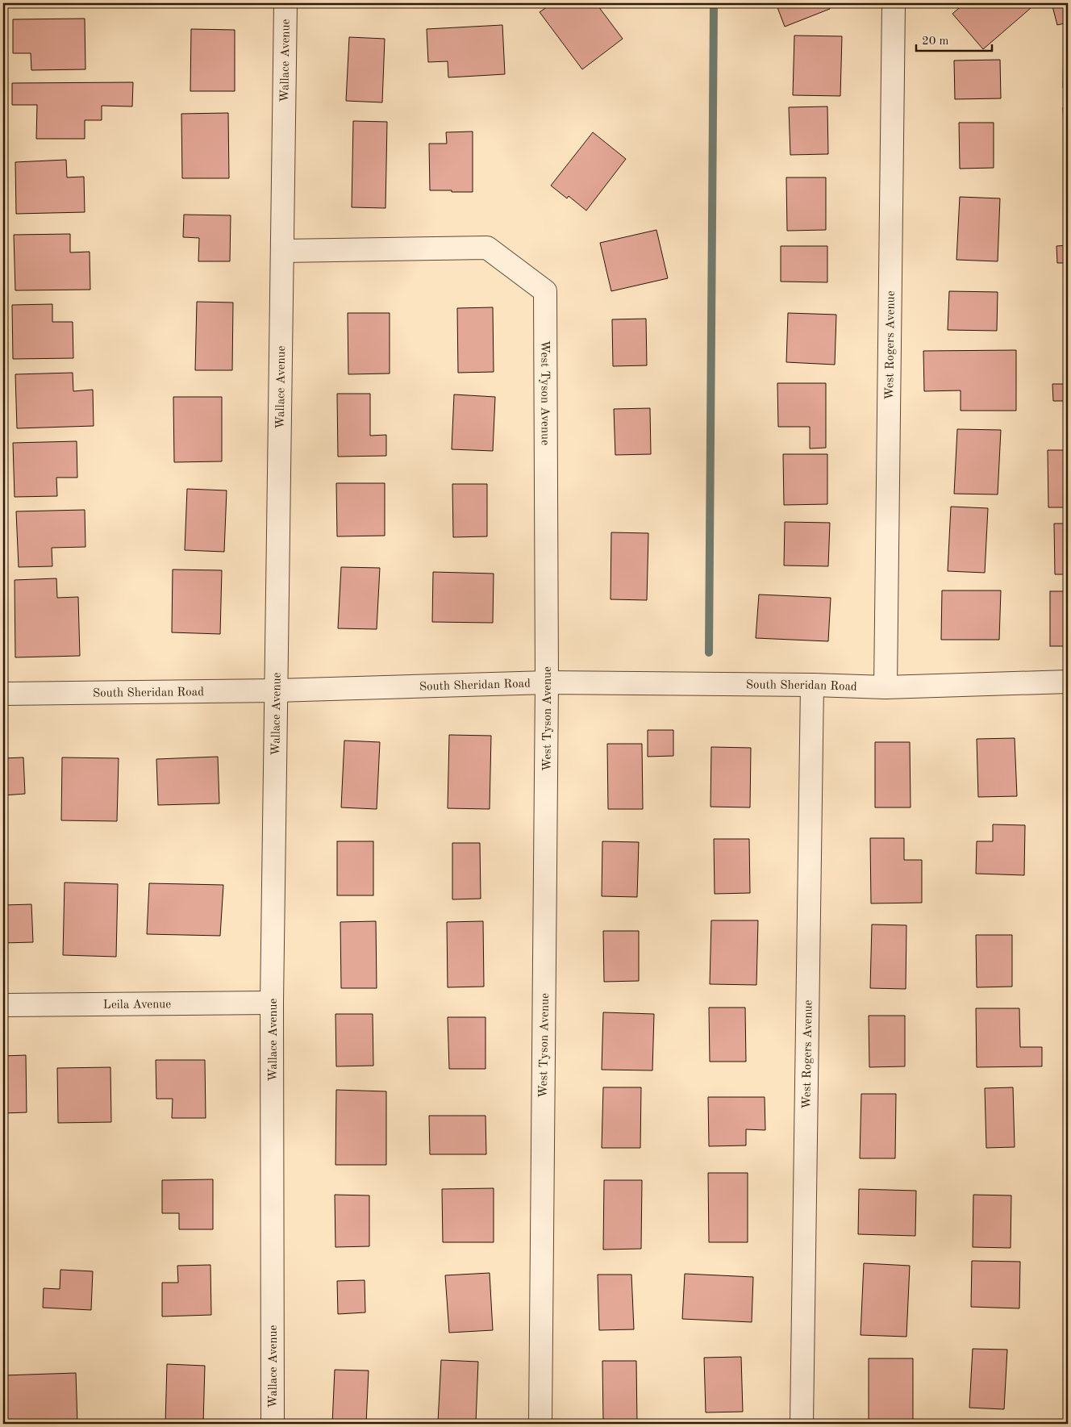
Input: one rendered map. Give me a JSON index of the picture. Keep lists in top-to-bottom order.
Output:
{
  "streets": {
    "street": [
      "Wallace Avenue",
      "West Rogers Avenue",
      "West Tyson Avenue",
      "South Sheridan Road",
      "Leila Avenue"
    ]
  },
  "crossings": [
    ["Wallace Avenue", "West Tyson Avenue"],
    ["Wallace Avenue", "South Sheridan Road"],
    ["Wallace Avenue", "Leila Avenue"],
    ["West Rogers Avenue", "South Sheridan Road"],
    ["West Tyson Avenue", "South Sheridan Road"]
  ],
  "scale_bar": "20 m"
}
